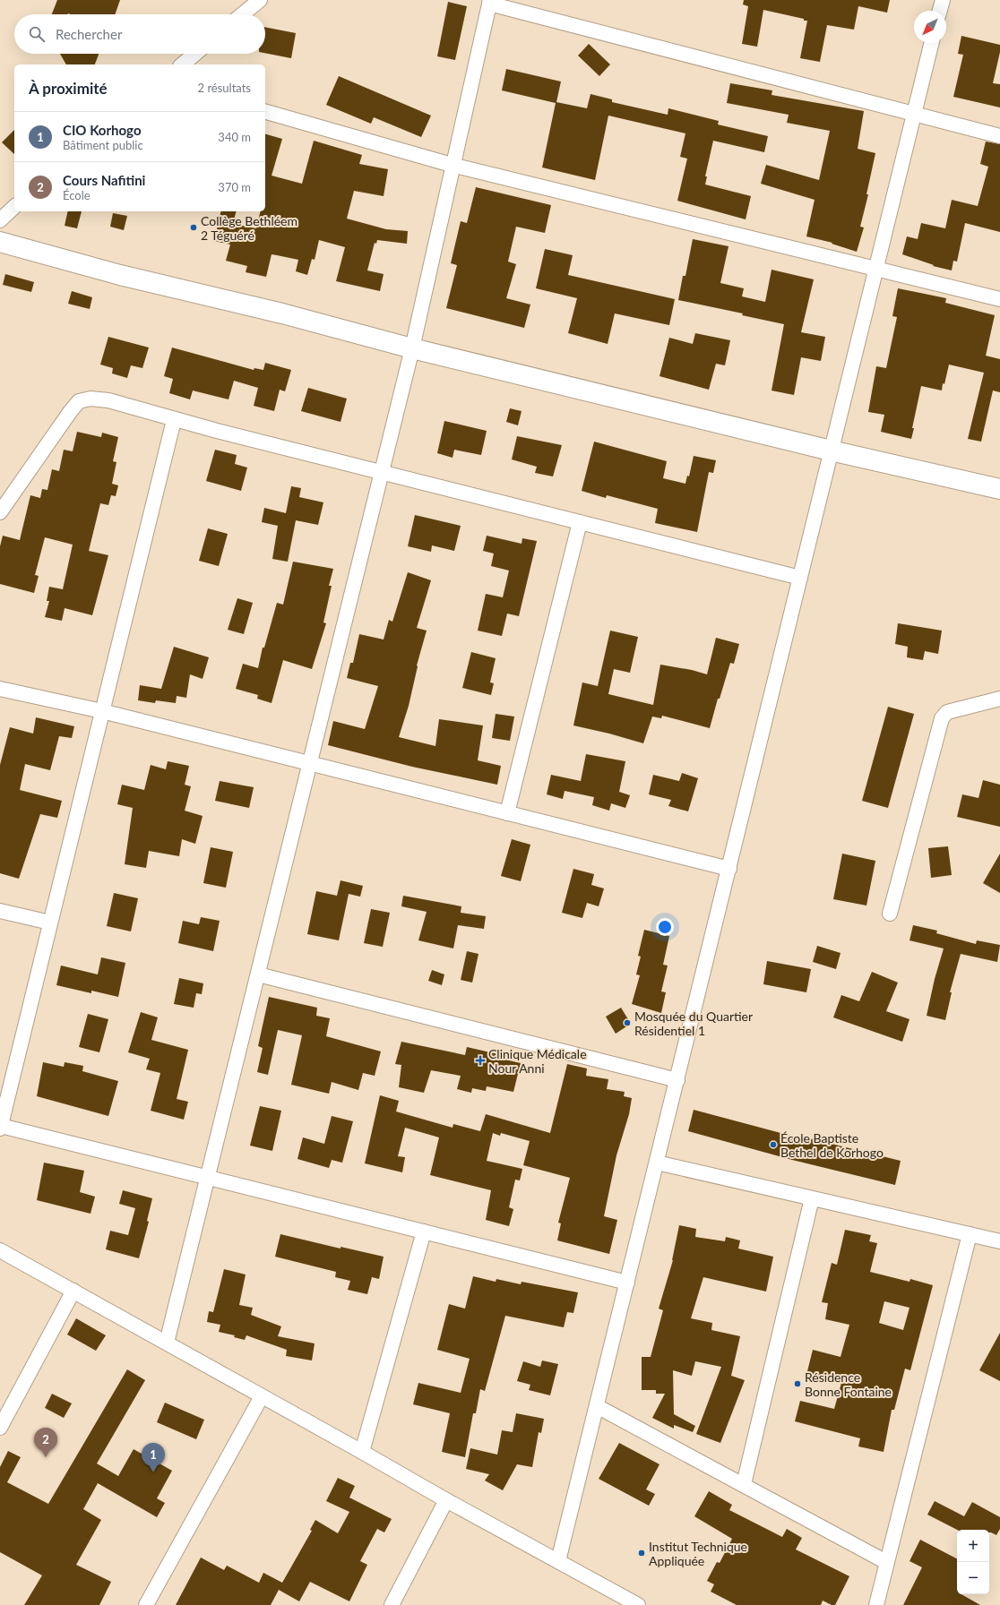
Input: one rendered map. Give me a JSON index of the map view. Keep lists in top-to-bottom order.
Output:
{
  "places": {
    "other": [
      "Collège Bethléem 2 Téguéré",
      "Mosquée du Quartier Résidentiel 1",
      "École Baptiste Bethel de Korhogo",
      "Résidence Bonne Fontaine",
      "Institut Technique Appliquée"
    ],
    "health": ["Clinique Médicale Nour Anni"]
  },
  "north": "bottom left",
  "page": {
    "search": "Rechercher",
    "heading": ["À proximité", "2 résultats"],
    "list": [
      {
        "mark": "1",
        "name": "CIO Korhogo",
        "note": "Bâtiment public",
        "value": "340 m"
      },
      {
        "mark": "2",
        "name": "Cours Nafitini",
        "note": "École",
        "value": "370 m"
      }
    ],
    "pins": ["2", "1"],
    "map_buttons": ["+", "−"]
  }
}
